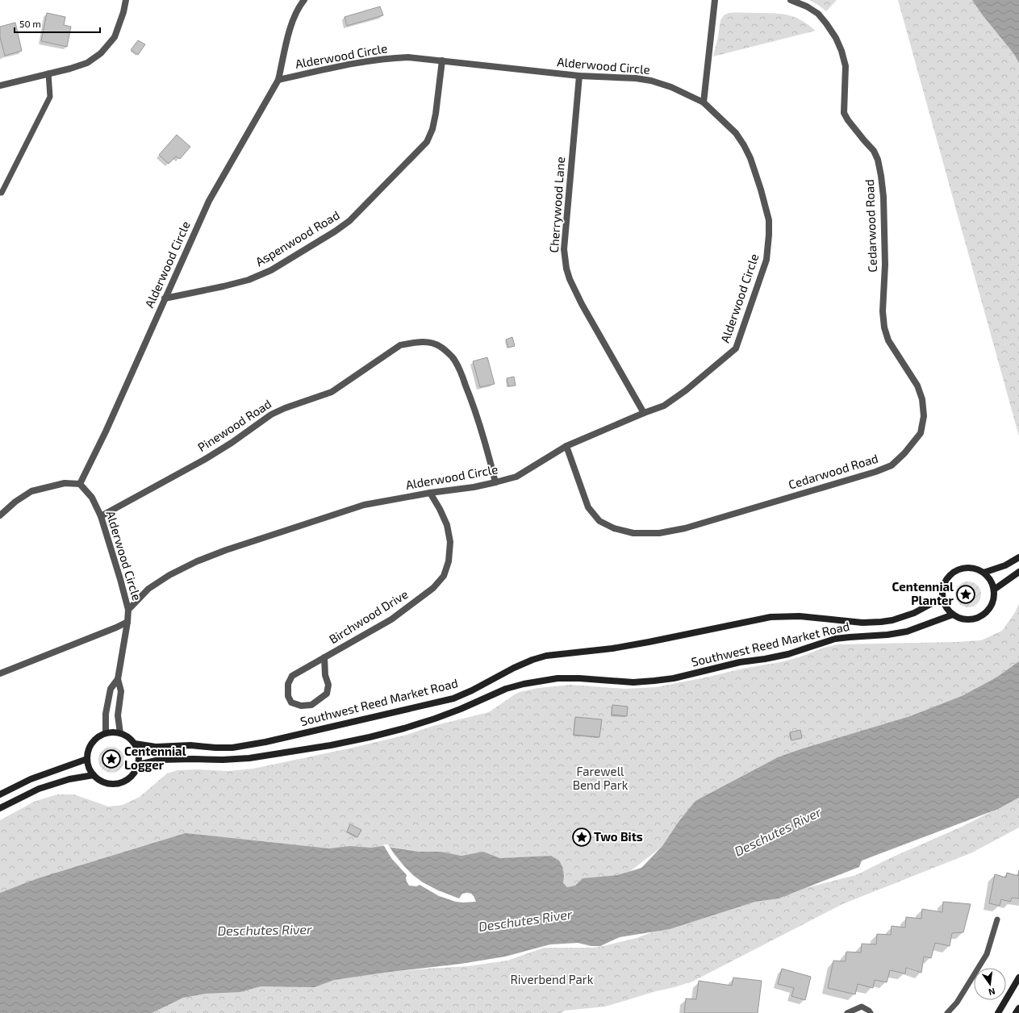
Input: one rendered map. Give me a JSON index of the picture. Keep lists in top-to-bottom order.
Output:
{
  "streets": {
    "main road": ["Southwest Reed Market Road"],
    "street": [
      "Alderwood Circle",
      "Cherrywood Lane",
      "Cedarwood Road",
      "Aspenwood Road",
      "Pinewood Road",
      "Birchwood Drive"
    ]
  },
  "crossings": [
    ["Alderwood Circle", "Cherrywood Lane"],
    ["Alderwood Circle", "Cedarwood Road"],
    ["Alderwood Circle", "Aspenwood Road"],
    ["Alderwood Circle", "Pinewood Road"],
    ["Alderwood Circle", "Birchwood Drive"],
    ["Alderwood Circle", "Southwest Reed Market Road"]
  ],
  "water": ["Deschutes River"],
  "parks": ["Farewell Bend Park", "Riverbend Park"],
  "places": {
    "place": ["Centennial Planter", "Centennial Logger", "Two Bits"]
  },
  "scale_bar": "50 m",
  "north": "bottom"
}
